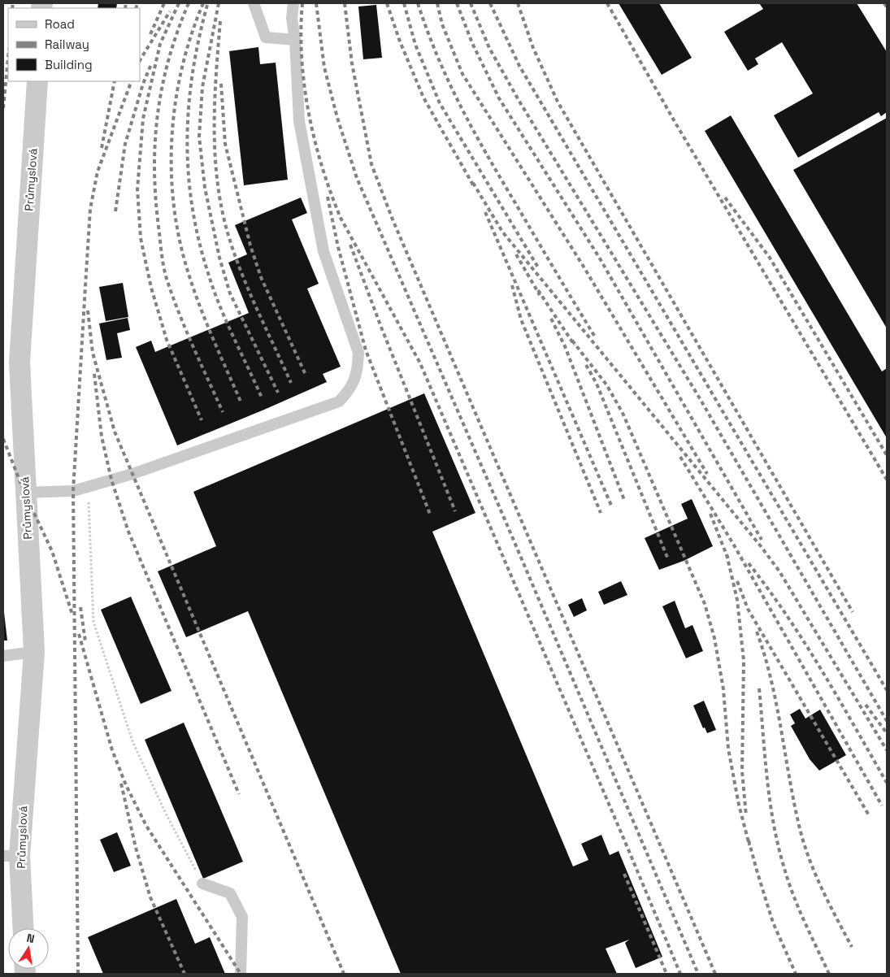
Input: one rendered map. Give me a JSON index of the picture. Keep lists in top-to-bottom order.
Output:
{
  "streets": {
    "street": ["Průmyslová"]
  },
  "legend": ["Road", "Railway", "Building"],
  "north": "top"
}
